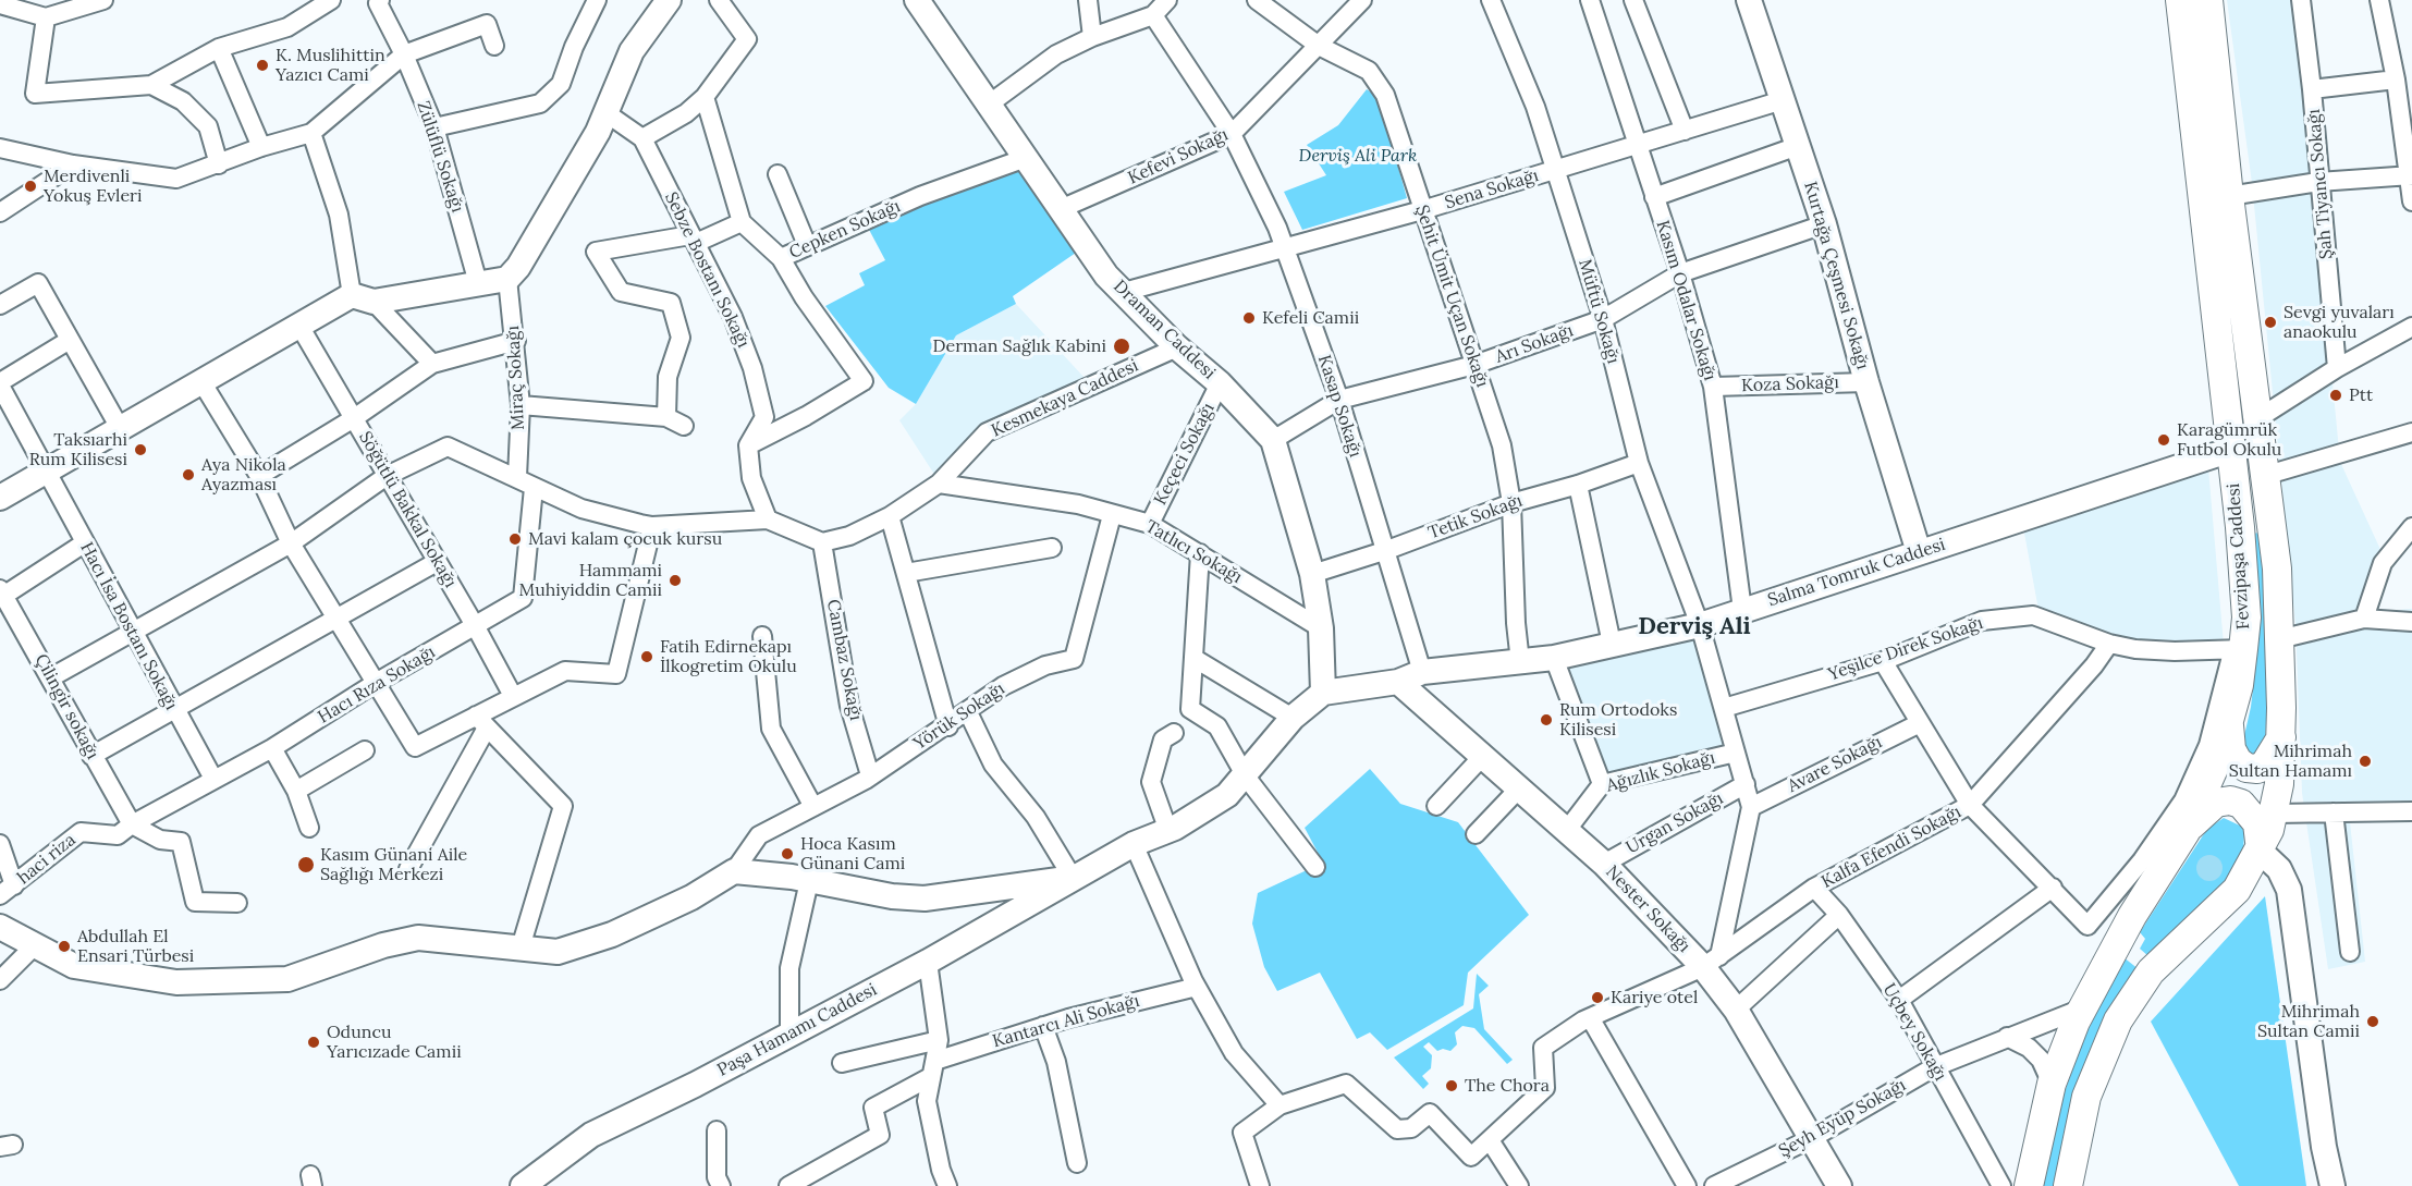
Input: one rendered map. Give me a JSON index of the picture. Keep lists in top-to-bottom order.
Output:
{
  "streets": {
    "main road": ["Fevzipaşa Caddesi"],
    "street": [
      "Zülüflü Sokağı",
      "Kefevi Sokağı",
      "Şah Tiyancı Sokağı",
      "Sena Sokağı",
      "Cepken Sokağı",
      "Sebze Bostanı Sokağı",
      "Kurtağa Çeşmesi Sokağı",
      "Şehit Ümit Uçan Sokağı",
      "Kasım Odalar Sokağı",
      "Müftü Sokağı",
      "Draman Caddesi",
      "Arı Sokağı",
      "Miraç Sokağı",
      "Koza Sokağı",
      "Kesmekaya Caddesi",
      "Kasap Sokağı",
      "Keçeci Sokağı",
      "Söğütlü Bakkal Sokağı",
      "Tetik Sokağı",
      "Tatlıcı Sokağı",
      "Salma Tomruk Caddesi",
      "Hacı İsa Bostanı Sokağı",
      "Yeşilce Direk Sokağı",
      "Cambaz Sokağı",
      "Hacı Rıza Sokağı",
      "Çilingir sokağı",
      "Yörük Sokağı",
      "Avare Sokağı",
      "Ağızlık Sokağı",
      "Urgan Sokağı",
      "Kalfa Efendi Sokağı",
      "haci riza",
      "Nester Sokağı",
      "Kantarcı Ali Sokağı",
      "Paşa Hamamı Caddesi",
      "Uçbey Sokağı",
      "Şeyh Eyüp Sokağı"
    ]
  },
  "crossings": [
    ["Kefevi Sokağı", "Şehit Ümit Uçan Sokağı"],
    ["Kefevi Sokağı", "Draman Caddesi"],
    ["Kefevi Sokağı", "Kasap Sokağı"],
    ["Sena Sokağı", "Kurtağa Çeşmesi Sokağı"],
    ["Sena Sokağı", "Şehit Ümit Uçan Sokağı"],
    ["Sena Sokağı", "Kasım Odalar Sokağı"],
    ["Sena Sokağı", "Müftü Sokağı"],
    ["Sena Sokağı", "Draman Caddesi"],
    ["Sena Sokağı", "Kasap Sokağı"],
    ["Cepken Sokağı", "Sebze Bostanı Sokağı"],
    ["Cepken Sokağı", "Draman Caddesi"],
    ["Kurtağa Çeşmesi Sokağı", "Arı Sokağı"],
    ["Kurtağa Çeşmesi Sokağı", "Koza Sokağı"],
    ["Kurtağa Çeşmesi Sokağı", "Salma Tomruk Caddesi"],
    ["Şehit Ümit Uçan Sokağı", "Arı Sokağı"],
    ["Şehit Ümit Uçan Sokağı", "Tetik Sokağı"],
    ["Şehit Ümit Uçan Sokağı", "Salma Tomruk Caddesi"],
    ["Kasım Odalar Sokağı", "Arı Sokağı"],
    ["Kasım Odalar Sokağı", "Koza Sokağı"],
    ["Kasım Odalar Sokağı", "Salma Tomruk Caddesi"],
    ["Müftü Sokağı", "Arı Sokağı"],
    ["Müftü Sokağı", "Tetik Sokağı"],
    ["Müftü Sokağı", "Salma Tomruk Caddesi"],
    ["Müftü Sokağı", "Yeşilce Direk Sokağı"],
    ["Müftü Sokağı", "Avare Sokağı"],
    ["Müftü Sokağı", "Ağızlık Sokağı"],
    ["Müftü Sokağı", "Urgan Sokağı"],
    ["Draman Caddesi", "Arı Sokağı"],
    ["Draman Caddesi", "Kesmekaya Caddesi"],
    ["Draman Caddesi", "Keçeci Sokağı"],
    ["Draman Caddesi", "Tetik Sokağı"],
    ["Draman Caddesi", "Tatlıcı Sokağı"],
    ["Draman Caddesi", "Salma Tomruk Caddesi"],
    ["Arı Sokağı", "Kasap Sokağı"],
    ["Kesmekaya Caddesi", "Tatlıcı Sokağı"],
    ["Kesmekaya Caddesi", "Cambaz Sokağı"],
    ["Kasap Sokağı", "Tetik Sokağı"],
    ["Kasap Sokağı", "Salma Tomruk Caddesi"],
    ["Keçeci Sokağı", "Tatlıcı Sokağı"],
    ["Söğütlü Bakkal Sokağı", "Hacı Rıza Sokağı"],
    ["Tatlıcı Sokağı", "Yörük Sokağı"],
    ["Fevzipaşa Caddesi", "Salma Tomruk Caddesi"],
    ["Fevzipaşa Caddesi", "Yeşilce Direk Sokağı"],
    ["Fevzipaşa Caddesi", "Şeyh Eyüp Sokağı"],
    ["Salma Tomruk Caddesi", "Nester Sokağı"],
    ["Hacı İsa Bostanı Sokağı", "Hacı Rıza Sokağı"],
    ["Yeşilce Direk Sokağı", "Kalfa Efendi Sokağı"],
    ["Cambaz Sokağı", "Yörük Sokağı"],
    ["Hacı Rıza Sokağı", "Çilingir sokağı"],
    ["Hacı Rıza Sokağı", "haci riza"],
    ["Çilingir sokağı", "haci riza"],
    ["Ağızlık Sokağı", "Nester Sokağı"],
    ["Urgan Sokağı", "Nester Sokağı"],
    ["Kalfa Efendi Sokağı", "Nester Sokağı"],
    ["Kalfa Efendi Sokağı", "Uçbey Sokağı"],
    ["Nester Sokağı", "Şeyh Eyüp Sokağı"],
    ["Uçbey Sokağı", "Şeyh Eyüp Sokağı"]
  ],
  "districts": ["Derviş Ali"],
  "parks": ["Derviş Ali Park"],
  "places": [
    "K. Muslihittin Yazıcı Cami",
    "Merdivenli Yokuş Evleri",
    "Kefeli Camii",
    "Sevgi yuvaları anaokulu",
    "Derman Sağlık Kabini",
    "Ptt",
    "Karagümrük Futbol Okulu",
    "Taksıarhi Rum Kilisesi",
    "Aya Nikola Ayazması",
    "Mavi kalam çocuk kursu",
    "Hammami Muhiyiddin Camii",
    "Fatih Edirnekapı İlkogretim Okulu",
    "Rum Ortodoks Kilisesi",
    "Mihrimah Sultan Hamamı",
    "Hoca Kasım Günani Cami",
    "Kasım Günani Aile Sağlığı Merkezi",
    "Abdullah El Ensari Türbesi",
    "Kariye otel",
    "Mihrimah Sultan Camii",
    "Oduncu Yarıcızade Camii",
    "The Chora"
  ]
}
